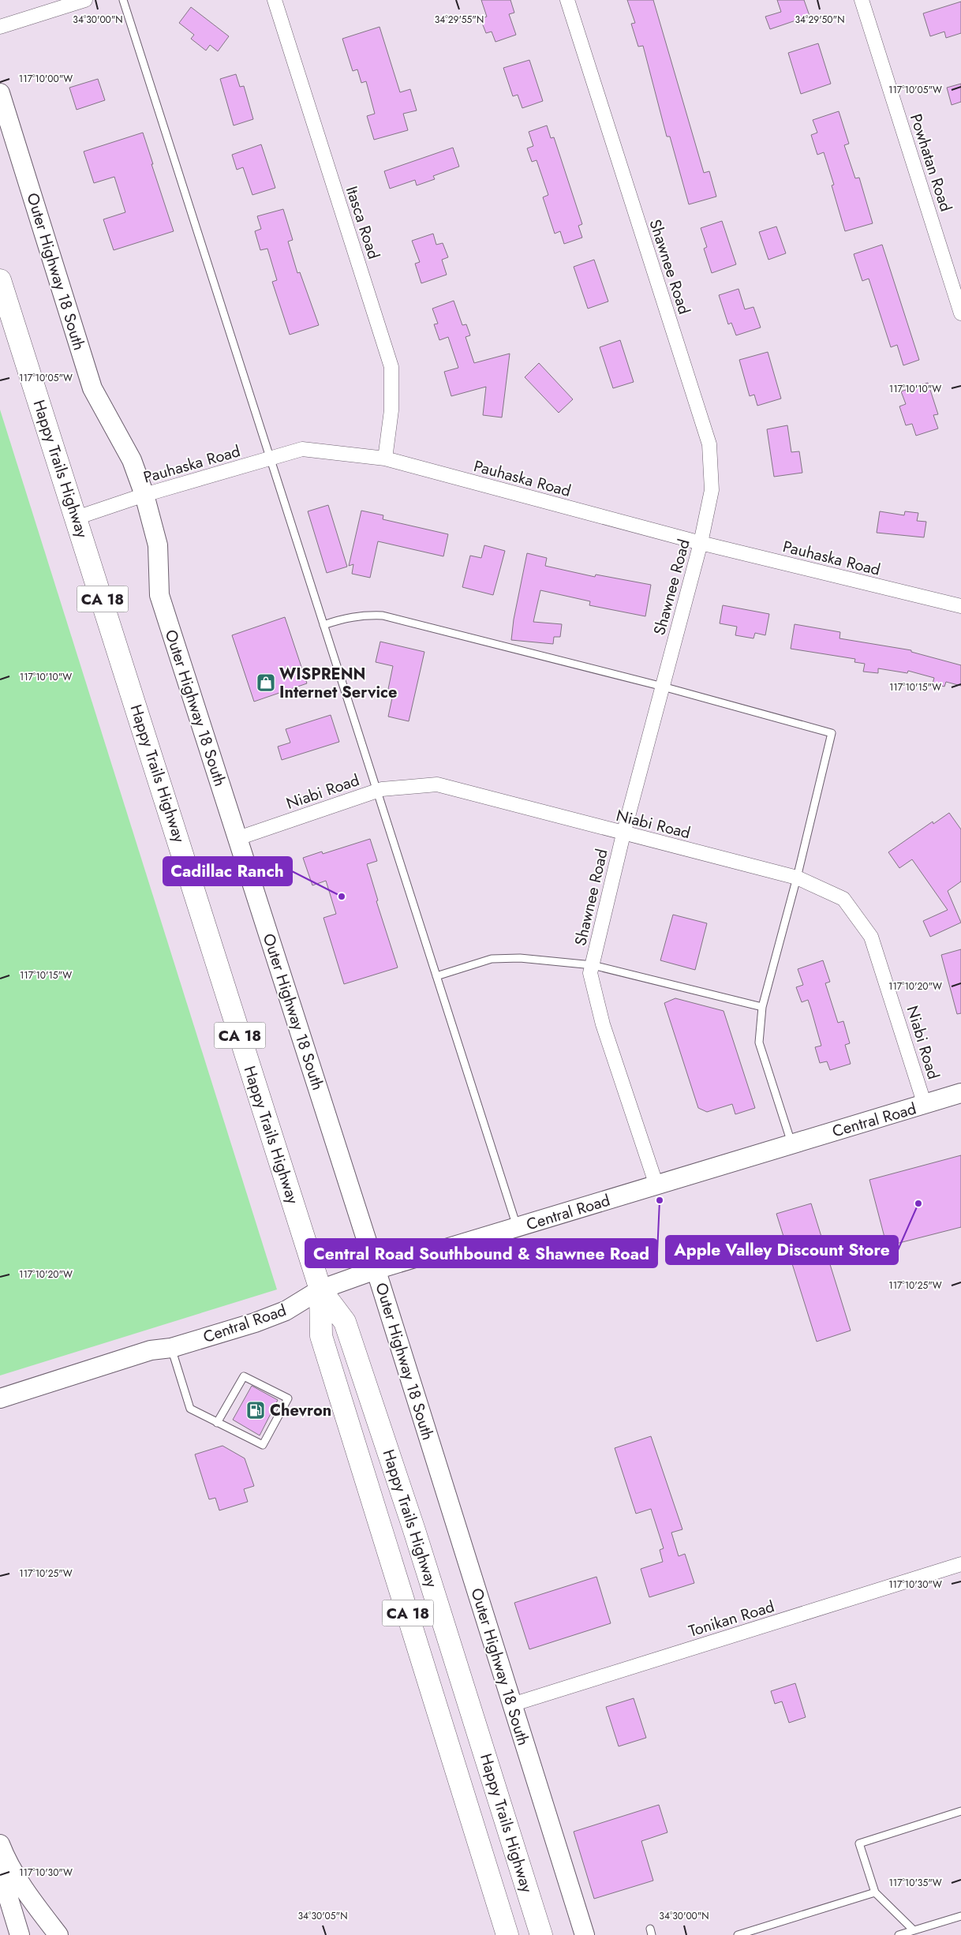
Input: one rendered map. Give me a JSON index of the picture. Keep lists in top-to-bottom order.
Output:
{
  "streets": {
    "main road": ["Happy Trails Highway", "CA 18"],
    "street": [
      "Powhatan Road",
      "Itasca Road",
      "Shawnee Road",
      "Outer Highway 18 South",
      "Pauhaska Road",
      "Niabi Road",
      "Central Road",
      "Tonikan Road"
    ]
  },
  "crossings": [
    ["Itasca Road", "Pauhaska Road"],
    ["Shawnee Road", "Pauhaska Road"],
    ["Shawnee Road", "Niabi Road"],
    ["Shawnee Road", "Central Road"],
    ["Outer Highway 18 South", "Pauhaska Road"],
    ["Outer Highway 18 South", "Niabi Road"],
    ["Outer Highway 18 South", "Central Road"],
    ["Outer Highway 18 South", "Tonikan Road"],
    ["Pauhaska Road", "Happy Trails Highway"],
    ["Happy Trails Highway", "Central Road"],
    ["Niabi Road", "Central Road"]
  ],
  "places": {
    "shop": ["WISPRENN Internet Service"],
    "other": ["Cadillac Ranch", "Central Road Southbound & Shawnee Road", "Apple Valley Discount Store"],
    "fuel station": ["Chevron"]
  },
  "coordinates": [
    "34°30'00\"N",
    "34°29'55\"N",
    "34°29'50\"N",
    "117°10'00\"W",
    "117°10'05\"W",
    "117°10'10\"W",
    "117°10'15\"W",
    "117°10'20\"W",
    "117°10'25\"W",
    "117°10'30\"W",
    "117°10'35\"W",
    "34°30'05\"N"
  ]
}
